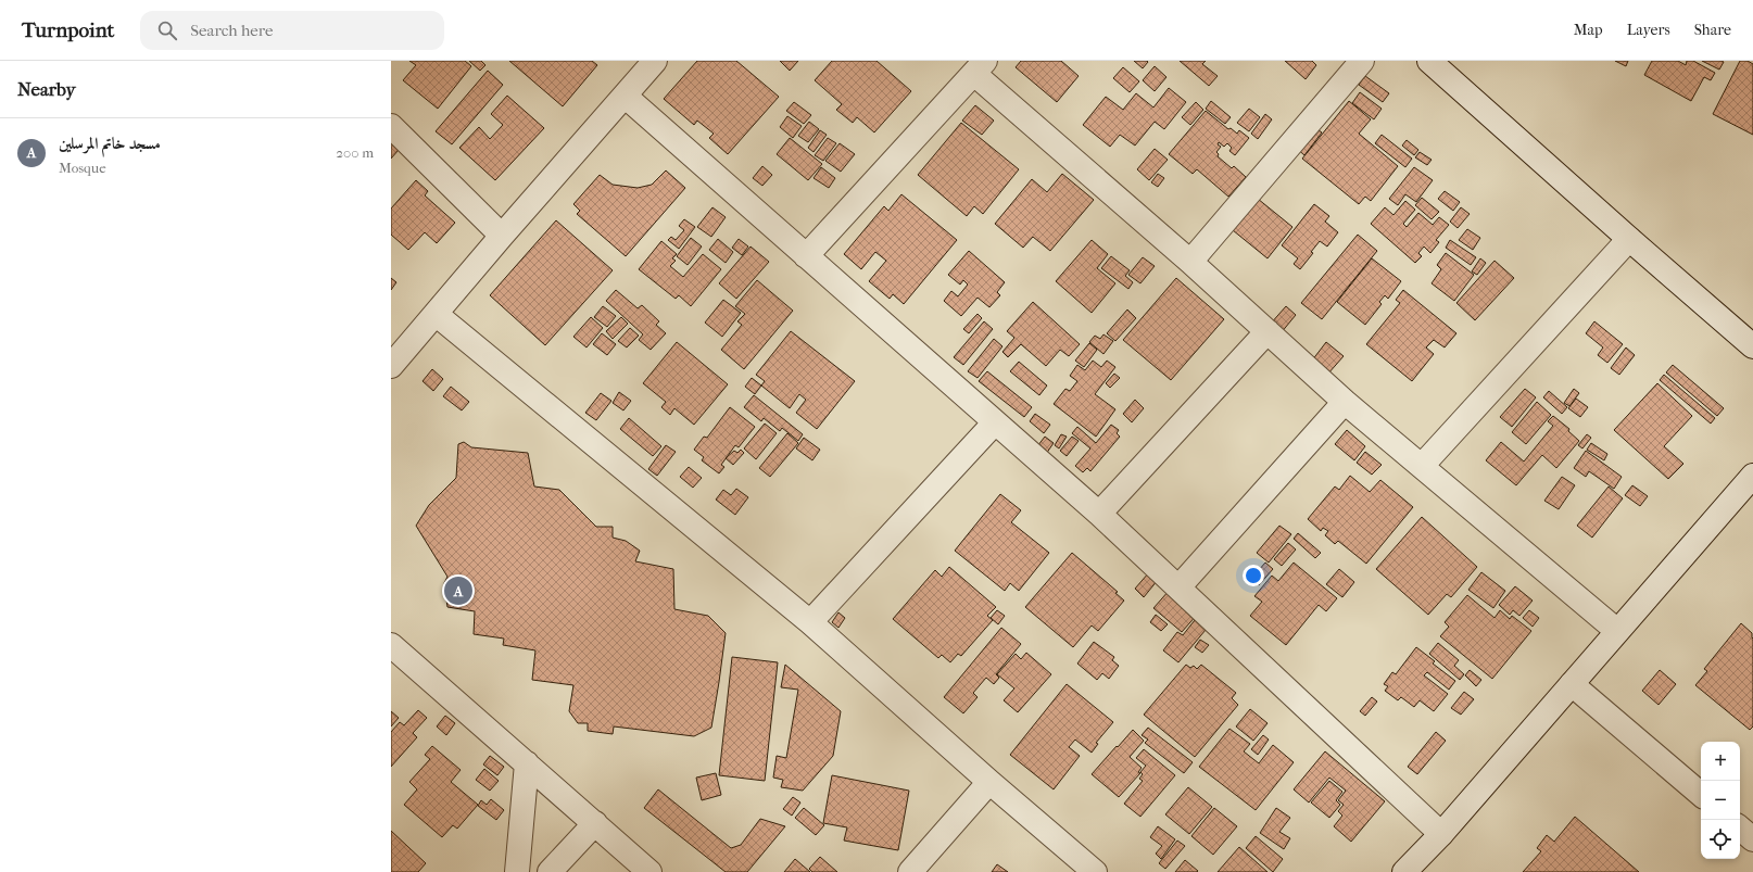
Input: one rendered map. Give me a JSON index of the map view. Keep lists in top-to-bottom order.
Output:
{
  "page": {
    "header": "Turnpoint",
    "search": "Search here",
    "nav": ["Map", "Layers", "Share"],
    "heading": "Nearby",
    "list": [
      {
        "mark": "A",
        "name": "مسجد خاتم المرسلين",
        "note": "Mosque",
        "value": "200 m"
      }
    ],
    "pins": "A",
    "map_buttons": ["+", "−"]
  }
}
